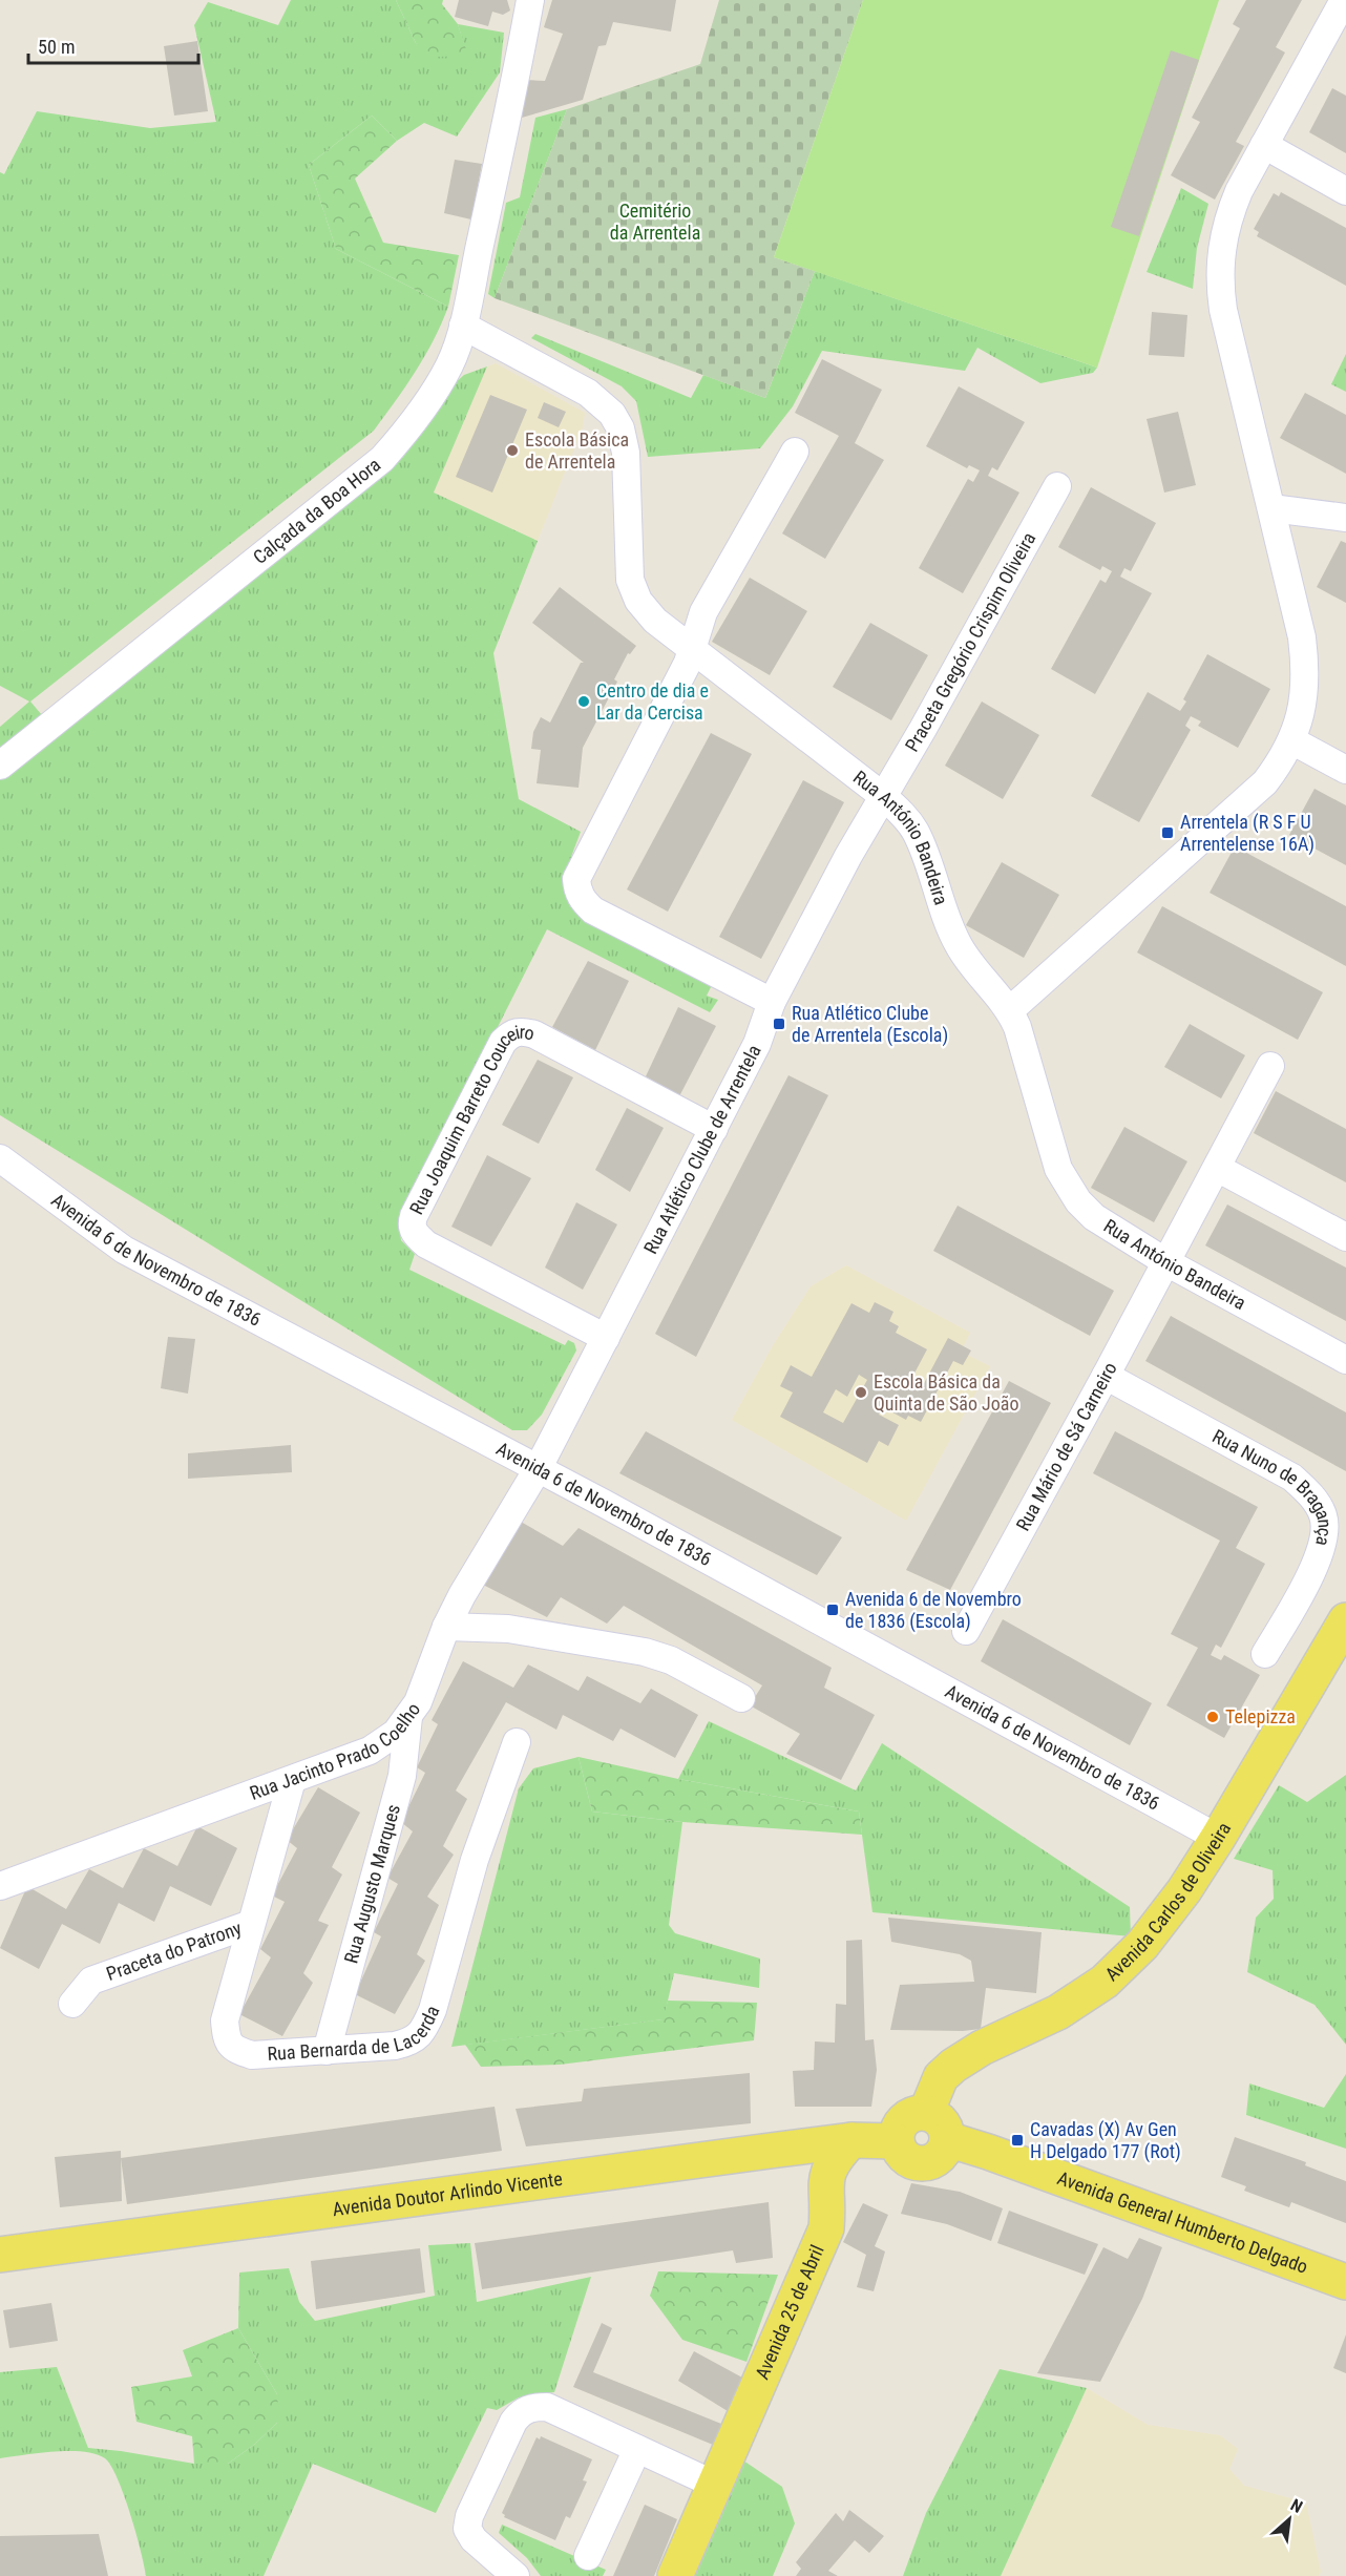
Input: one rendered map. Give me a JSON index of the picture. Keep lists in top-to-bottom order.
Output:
{
  "streets": {
    "main road": [
      "Avenida Carlos de Oliveira",
      "Avenida Doutor Arlindo Vicente",
      "Avenida General Humberto Delgado",
      "Avenida 25 de Abril"
    ],
    "street": [
      "Calçada da Boa Hora",
      "Praceta Gregório Crispim Oliveira",
      "Rua António Bandeira",
      "Rua Joaquim Barreto Couceiro",
      "Rua Atlético Clube de Arrentela",
      "Avenida 6 de Novembro de 1836",
      "Rua Mário de Sá Carneiro",
      "Rua Nuno de Bragança",
      "Rua Jacinto Prado Coelho",
      "Rua Augusto Marques",
      "Praceta do Patrony",
      "Rua Bernarda de Lacerda"
    ]
  },
  "crossings": [
    ["Calçada da Boa Hora", "Rua António Bandeira"],
    ["Praceta Gregório Crispim Oliveira", "Rua António Bandeira"],
    ["Praceta Gregório Crispim Oliveira", "Rua Atlético Clube de Arrentela"],
    ["Rua António Bandeira", "Rua Atlético Clube de Arrentela"],
    ["Rua António Bandeira", "Rua Mário de Sá Carneiro"],
    ["Rua Joaquim Barreto Couceiro", "Rua Atlético Clube de Arrentela"],
    ["Rua Atlético Clube de Arrentela", "Avenida 6 de Novembro de 1836"],
    ["Rua Atlético Clube de Arrentela", "Rua Jacinto Prado Coelho"],
    ["Avenida 6 de Novembro de 1836", "Rua Jacinto Prado Coelho"],
    ["Avenida 6 de Novembro de 1836", "Avenida Carlos de Oliveira"],
    ["Rua Mário de Sá Carneiro", "Rua Nuno de Bragança"],
    ["Rua Jacinto Prado Coelho", "Rua Augusto Marques"],
    ["Rua Jacinto Prado Coelho", "Rua Bernarda de Lacerda"],
    ["Rua Augusto Marques", "Rua Bernarda de Lacerda"],
    ["Avenida Carlos de Oliveira", "Avenida Doutor Arlindo Vicente"],
    ["Avenida Carlos de Oliveira", "Avenida General Humberto Delgado"],
    ["Praceta do Patrony", "Rua Bernarda de Lacerda"],
    ["Avenida Doutor Arlindo Vicente", "Avenida General Humberto Delgado"],
    ["Avenida Doutor Arlindo Vicente", "Avenida 25 de Abril"]
  ],
  "parks": ["Cemitério da Arrentela"],
  "places": {
    "other": [
      "Escola Básica de Arrentela",
      "Centro de dia e Lar da Cercisa",
      "Escola Básica da Quinta de São João",
      "Telepizza"
    ],
    "transit": [
      "Arrentela (R S F U Arrentelense 16A)",
      "Rua Atlético Clube de Arrentela (Escola)",
      "Avenida 6 de Novembro de 1836 (Escola)",
      "Cavadas (X) Av Gen H Delgado 177 (Rot)"
    ]
  },
  "scale_bar": "50 m",
  "north": "top right"
}
